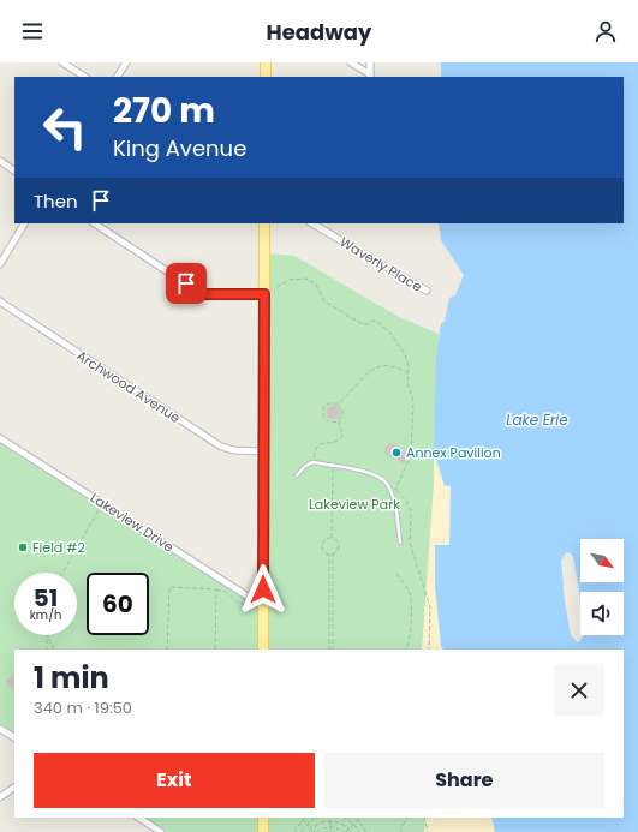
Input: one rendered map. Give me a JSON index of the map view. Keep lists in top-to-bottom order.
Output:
{
  "streets": {
    "street": ["Waverly Place", "Archwood Avenue", "Lakeview Drive"]
  },
  "water": ["Lake Erie"],
  "parks": ["Lakeview Park"],
  "places": ["Annex Pavilion", "Field #2"],
  "north": "bottom right",
  "page": {
    "header": "Headway",
    "turn": ["270 m", "King Avenue"],
    "then": "Then",
    "speed": "51 km/h",
    "limit": "60",
    "heading": ["1 min", "340 m · 19:50"],
    "buttons": ["Exit", "Share"]
  }
}
